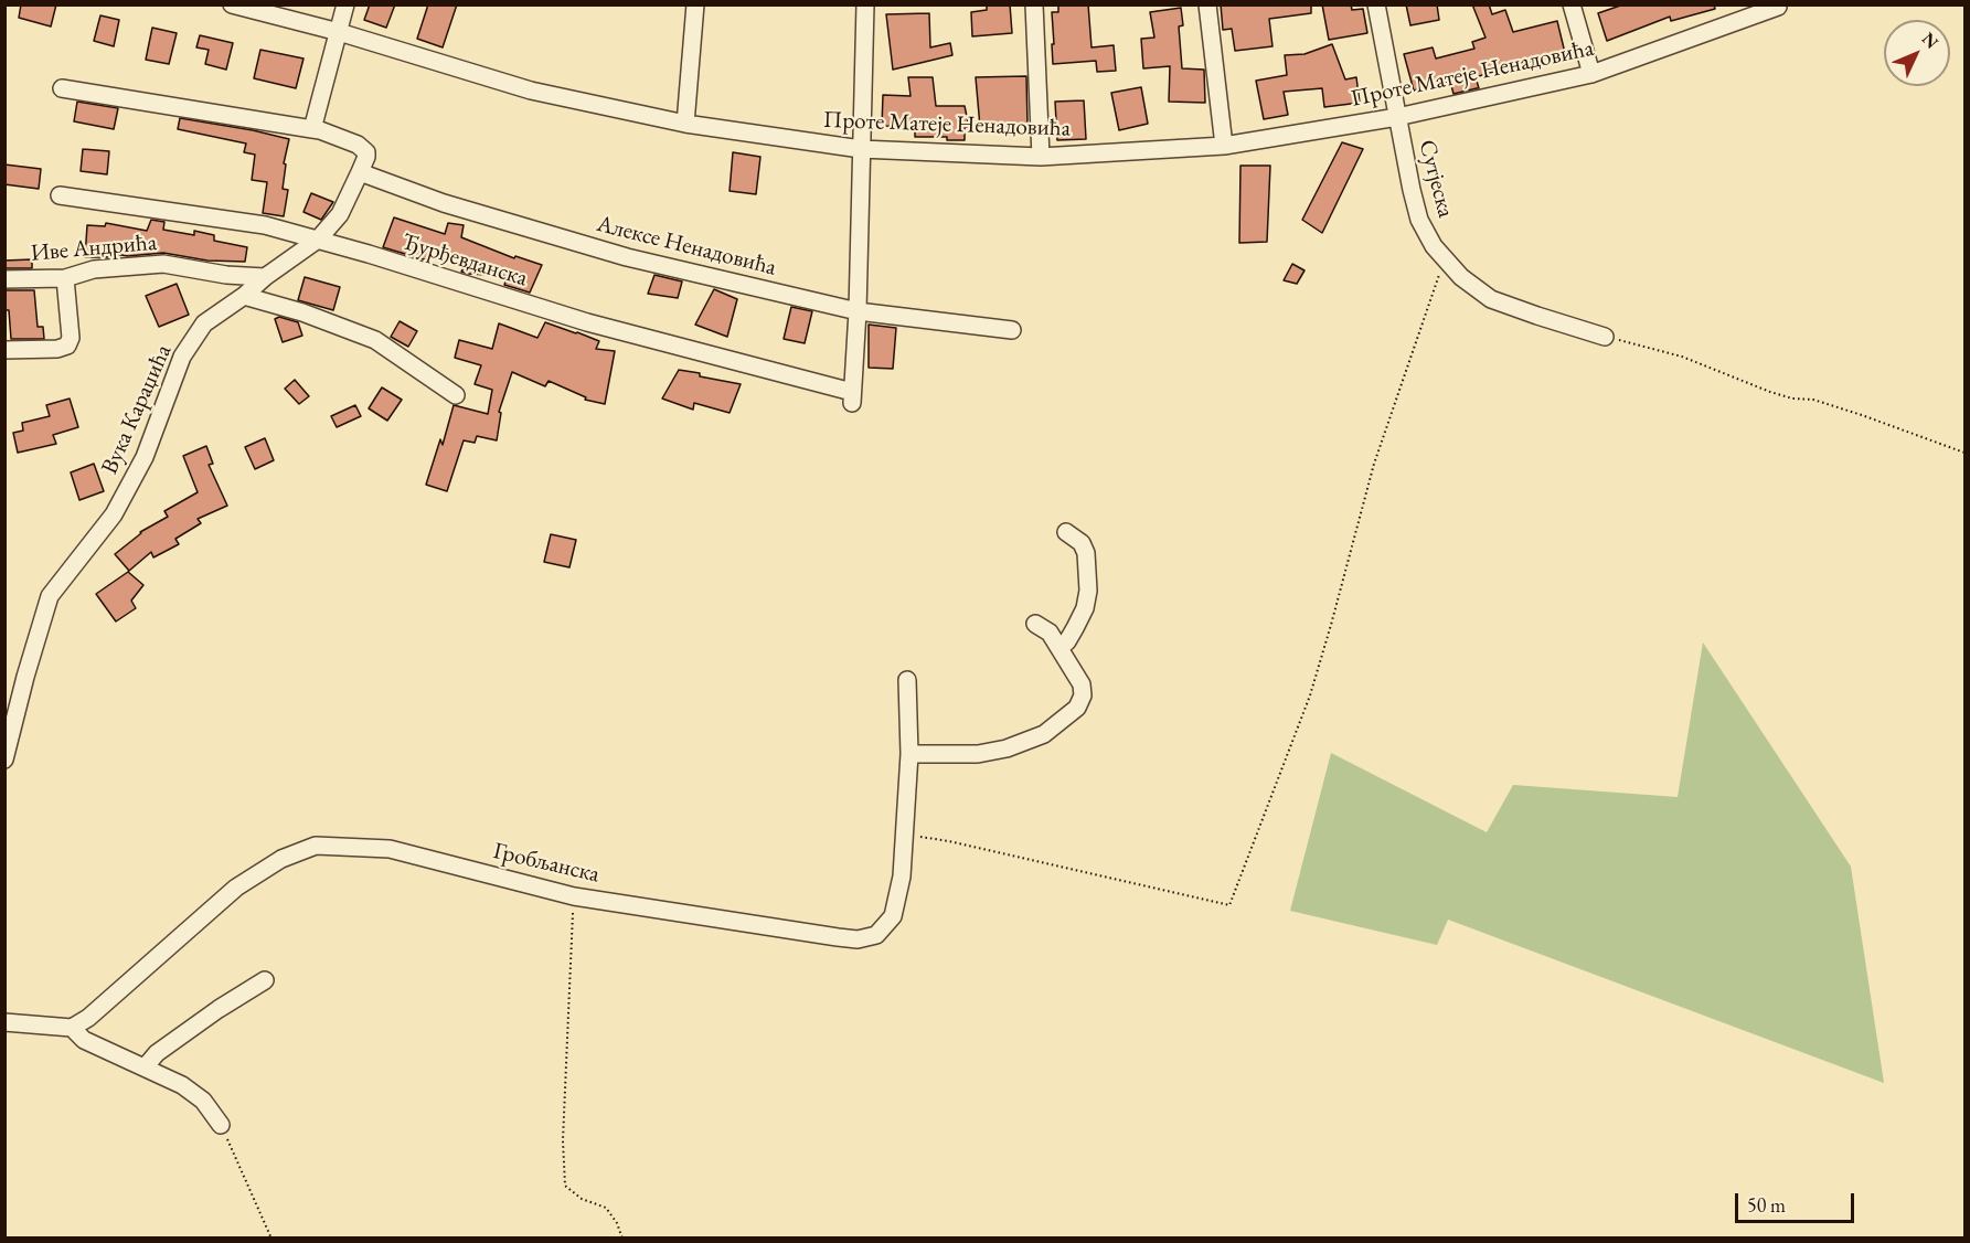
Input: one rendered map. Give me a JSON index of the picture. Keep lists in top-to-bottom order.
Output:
{
  "streets": {
    "street": [
      "Проте Матеје Ненадовића",
      "Сутјеска",
      "Алексе Ненадовића",
      "Иве Андрића",
      "Ђурђевданска",
      "Вука Караџића",
      "Гробљанска"
    ]
  },
  "crossings": [
    ["Проте Матеје Ненадовића", "Сутјеска"],
    ["Алексе Ненадовића", "Ђурђевданска"],
    ["Алексе Ненадовића", "Вука Караџића"],
    ["Иве Андрића", "Вука Караџића"],
    ["Ђурђевданска", "Вука Караџића"]
  ],
  "scale_bar": "50 m",
  "north": "top right"
}
